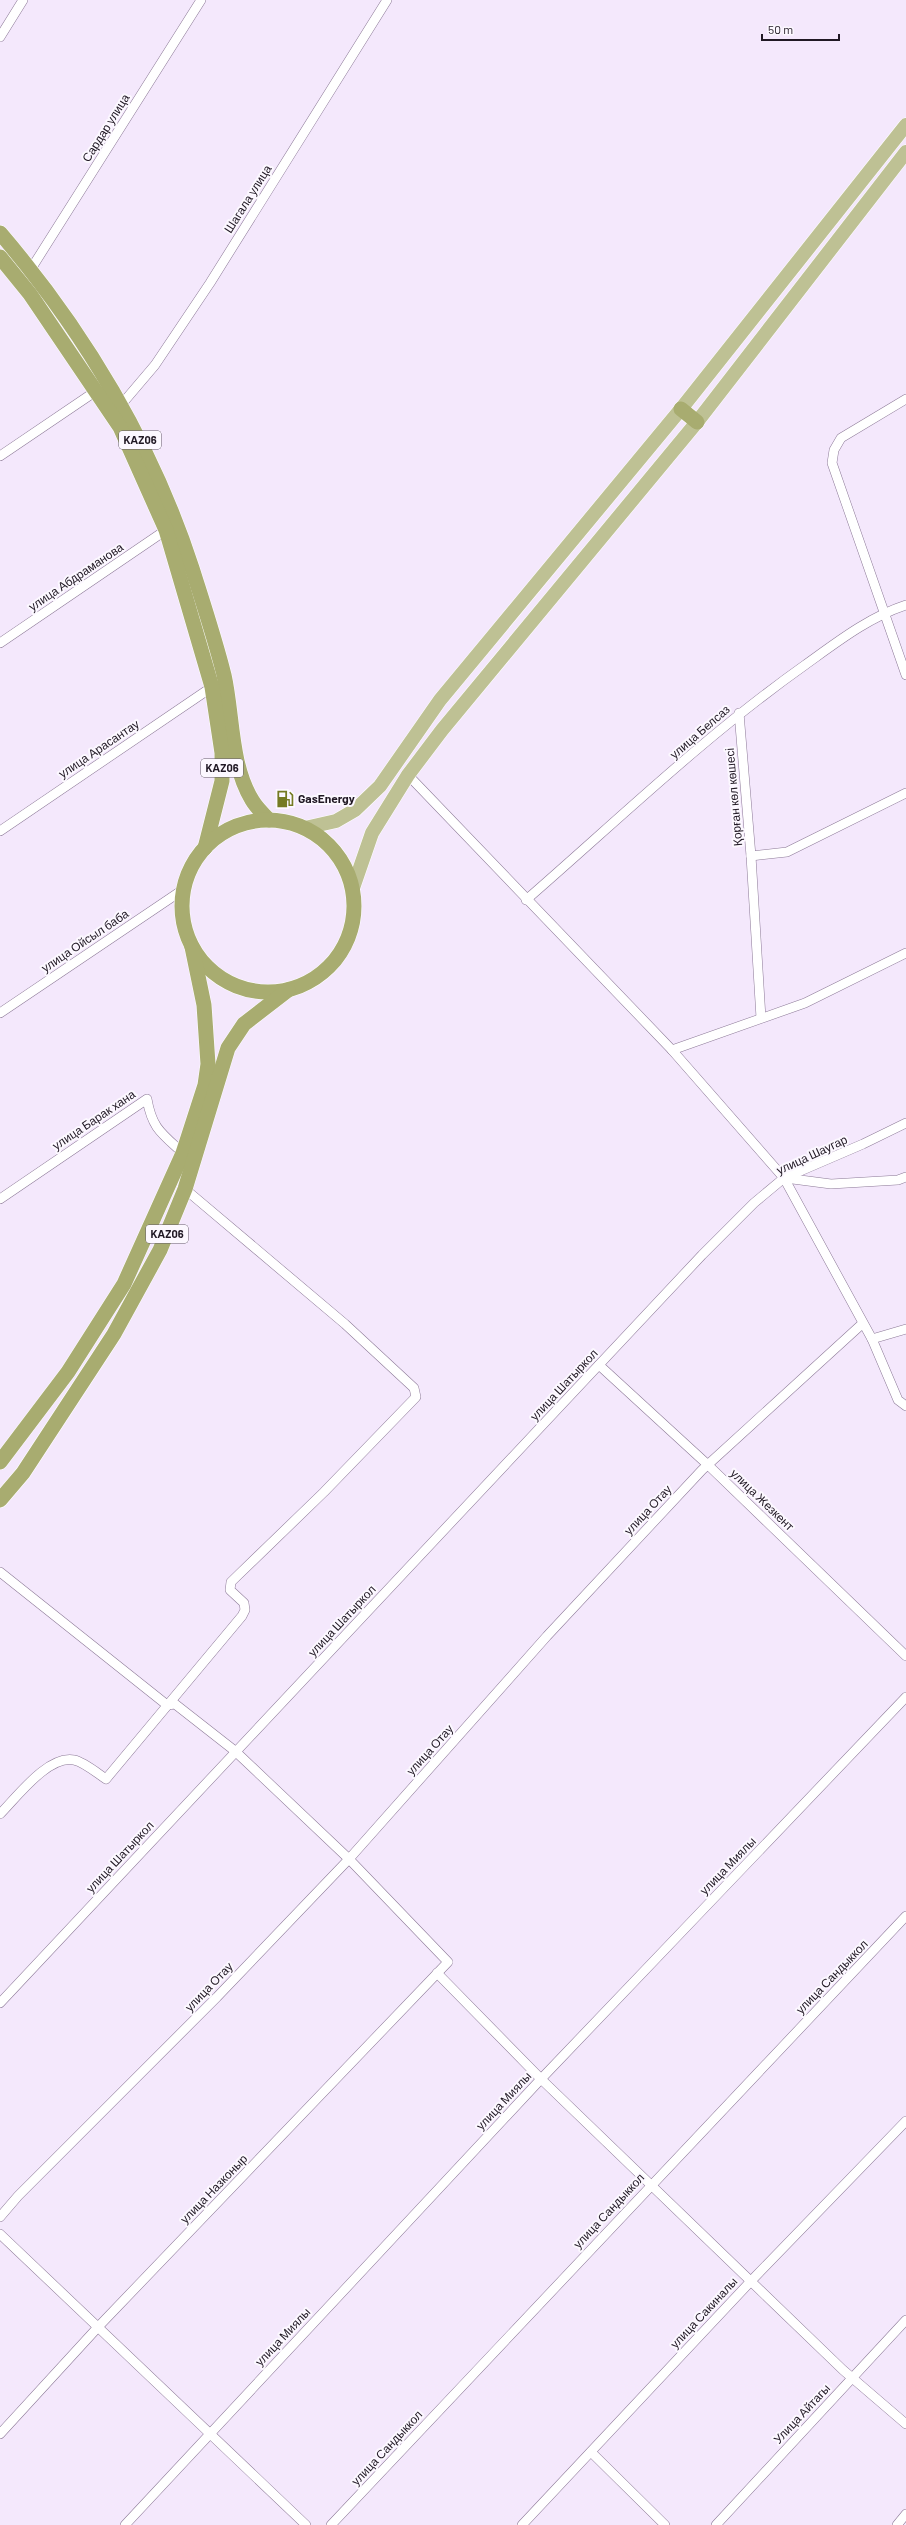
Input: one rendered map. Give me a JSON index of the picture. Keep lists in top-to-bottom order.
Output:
{
  "streets": {
    "highway": ["KАZ06"],
    "street": [
      "Сардар улица",
      "Шагала улица",
      "улица Абдраманова",
      "улица Белсаз",
      "улица Арасантау",
      "Қорған көл көшесі",
      "улица Ойсыл баба",
      "улица Барак хана",
      "улица Шаугар",
      "улица Шатыркол",
      "улица Жезкент",
      "улица Отау",
      "улица Миялы",
      "улица Сандыккол",
      "улица Назконыр",
      "улица Сакиналы",
      "Улица Айтагы"
    ]
  },
  "crossings": [
    ["Сардар улица", "KАZ06"],
    ["Шагала улица", "KАZ06"],
    ["KАZ06", "улица Абдраманова"],
    ["KАZ06", "улица Арасантау"],
    ["KАZ06", "улица Ойсыл баба"],
    ["KАZ06", "улица Барак хана"],
    ["улица Белсаз", "Қорған көл көшесі"],
    ["улица Шаугар", "улица Шатыркол"],
    ["улица Шатыркол", "улица Жезкент"],
    ["улица Жезкент", "улица Отау"],
    ["улица Отау", "улица Назконыр"]
  ],
  "places": {
    "fuel station": ["GasEnergy"]
  },
  "scale_bar": "50 m"
}
